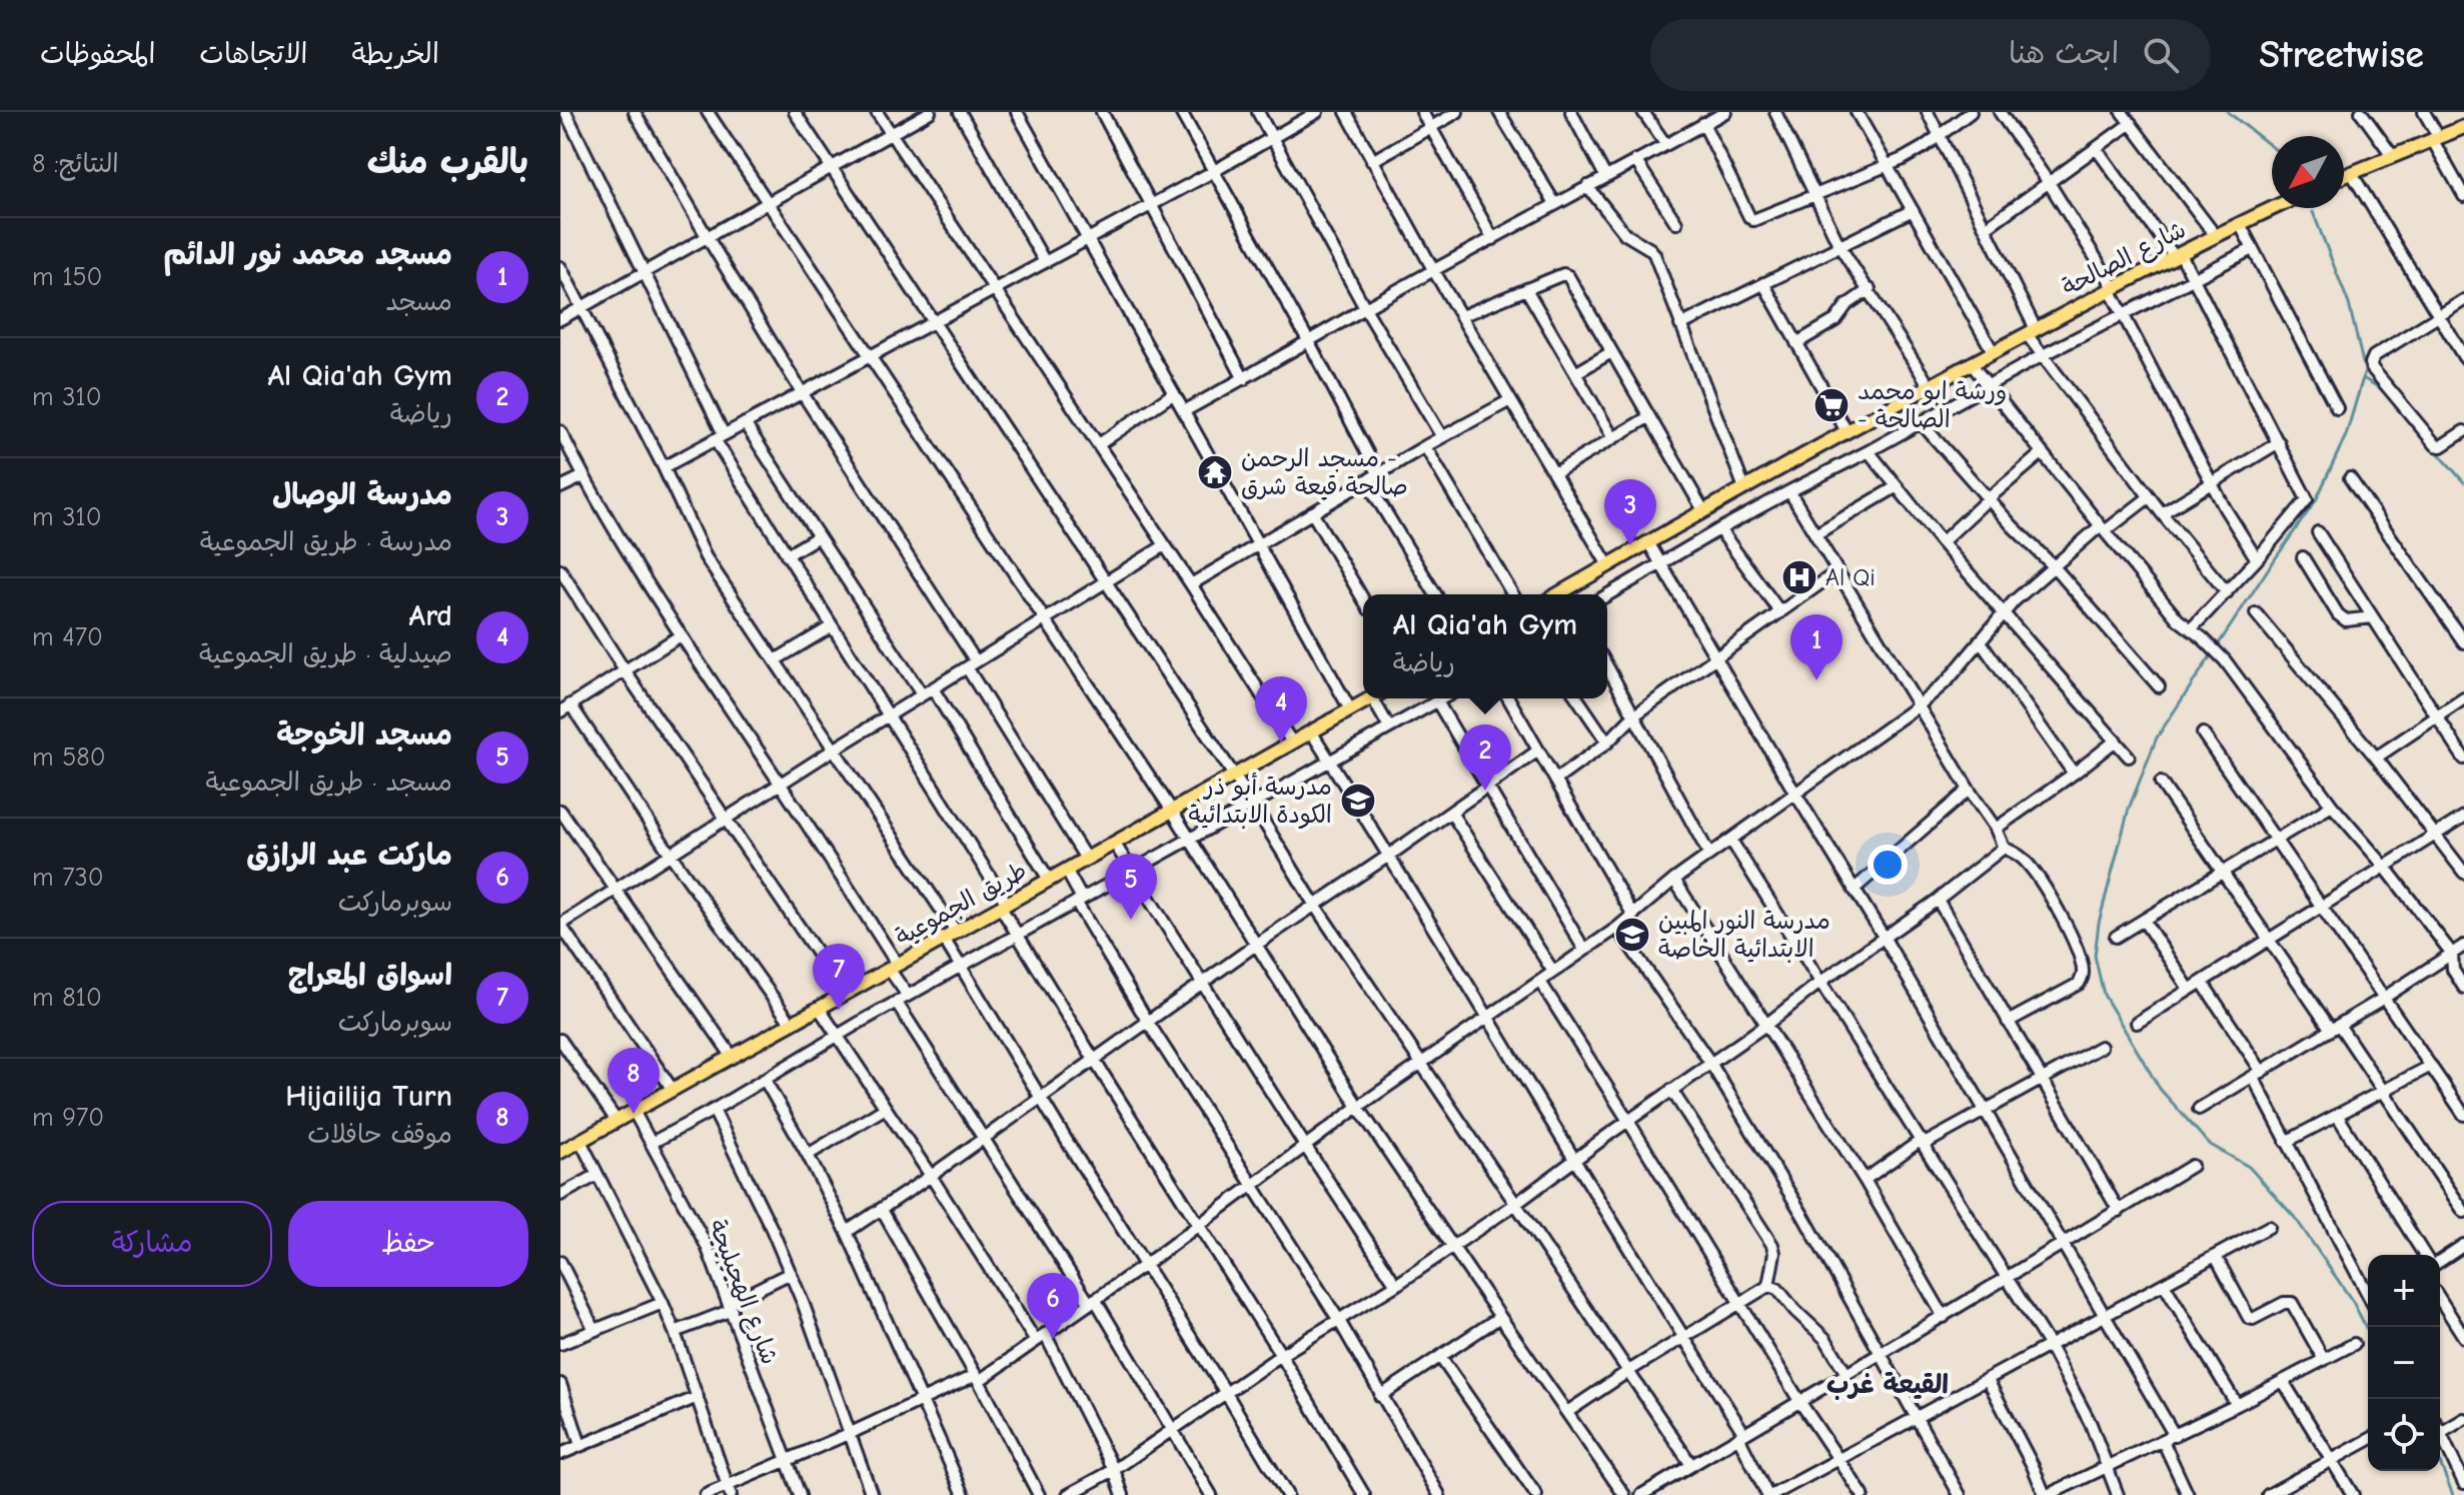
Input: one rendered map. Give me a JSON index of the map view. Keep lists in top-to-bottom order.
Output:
{
  "streets": {
    "main road": ["شارع الصالحة", "طريق الجموعية"],
    "street": ["شارع الهجيليجة"]
  },
  "crossings": [
    ["طريق الجموعية", "شارع الهجيليجة"]
  ],
  "districts": ["القيعة غرب"],
  "places": {
    "supermarket": ["ورشة ابو محمد - الصالحة"],
    "temple": ["مسجد الرحمن - صالحة قيعة شرق"],
    "hospital": ["Al Qi"],
    "school or university": ["مدرسة أبو ذر الكودة الابتدائية", "مدرسة النور المبين الابتدائية الخاصة"]
  },
  "north": "bottom left",
  "page": {
    "header": "Streetwise",
    "search": "ابحث هنا",
    "nav": ["الخريطة", "الاتجاهات", "المحفوظات"],
    "heading": ["بالقرب منك", "النتائج: 8"],
    "list": [
      {
        "mark": "1",
        "name": "مسجد محمد نور الدائم",
        "note": "مسجد",
        "value": "150 m"
      },
      {
        "mark": "2",
        "name": "Al Qia'ah Gym",
        "note": "رياضة",
        "value": "310 m"
      },
      {
        "mark": "3",
        "name": "مدرسة الوصال",
        "note": "مدرسة · طريق الجموعية",
        "value": "310 m"
      },
      {
        "mark": "4",
        "name": "Ard",
        "note": "صيدلية · طريق الجموعية",
        "value": "470 m"
      },
      {
        "mark": "5",
        "name": "مسجد الخوجة",
        "note": "مسجد · طريق الجموعية",
        "value": "580 m"
      },
      {
        "mark": "6",
        "name": "ماركت عبد الرازق",
        "note": "سوبرماركت",
        "value": "730 m"
      },
      {
        "mark": "7",
        "name": "اسواق المعراج",
        "note": "سوبرماركت",
        "value": "810 m"
      },
      {
        "mark": "8",
        "name": "Hijailija Turn",
        "note": "موقف حافلات",
        "value": "970 m"
      }
    ],
    "pins": [
      "3",
      "1",
      "4",
      "2",
      "5",
      "7",
      "8",
      "6"
    ],
    "popup": ["Al Qia'ah Gym", "رياضة"],
    "buttons": ["حفظ", "مشاركة"],
    "map_buttons": ["+", "−"]
  }
}
